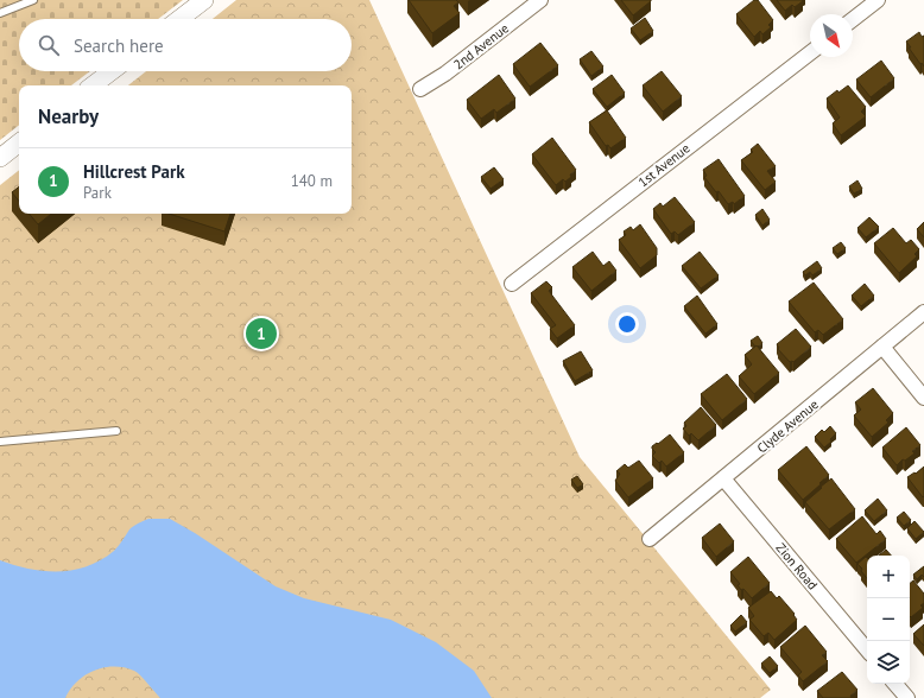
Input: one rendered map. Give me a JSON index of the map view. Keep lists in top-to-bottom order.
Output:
{
  "streets": {
    "street": [
      "2nd Avenue",
      "1st Avenue",
      "Clyde Avenue",
      "Zion Road"
    ]
  },
  "crossings": [
    ["Clyde Avenue", "Zion Road"]
  ],
  "north": "bottom right",
  "page": {
    "search": "Search here",
    "heading": "Nearby",
    "list": [
      {
        "mark": "1",
        "name": "Hillcrest Park",
        "note": "Park",
        "value": "140 m"
      }
    ],
    "pins": "1",
    "map_buttons": ["+", "−"]
  }
}
